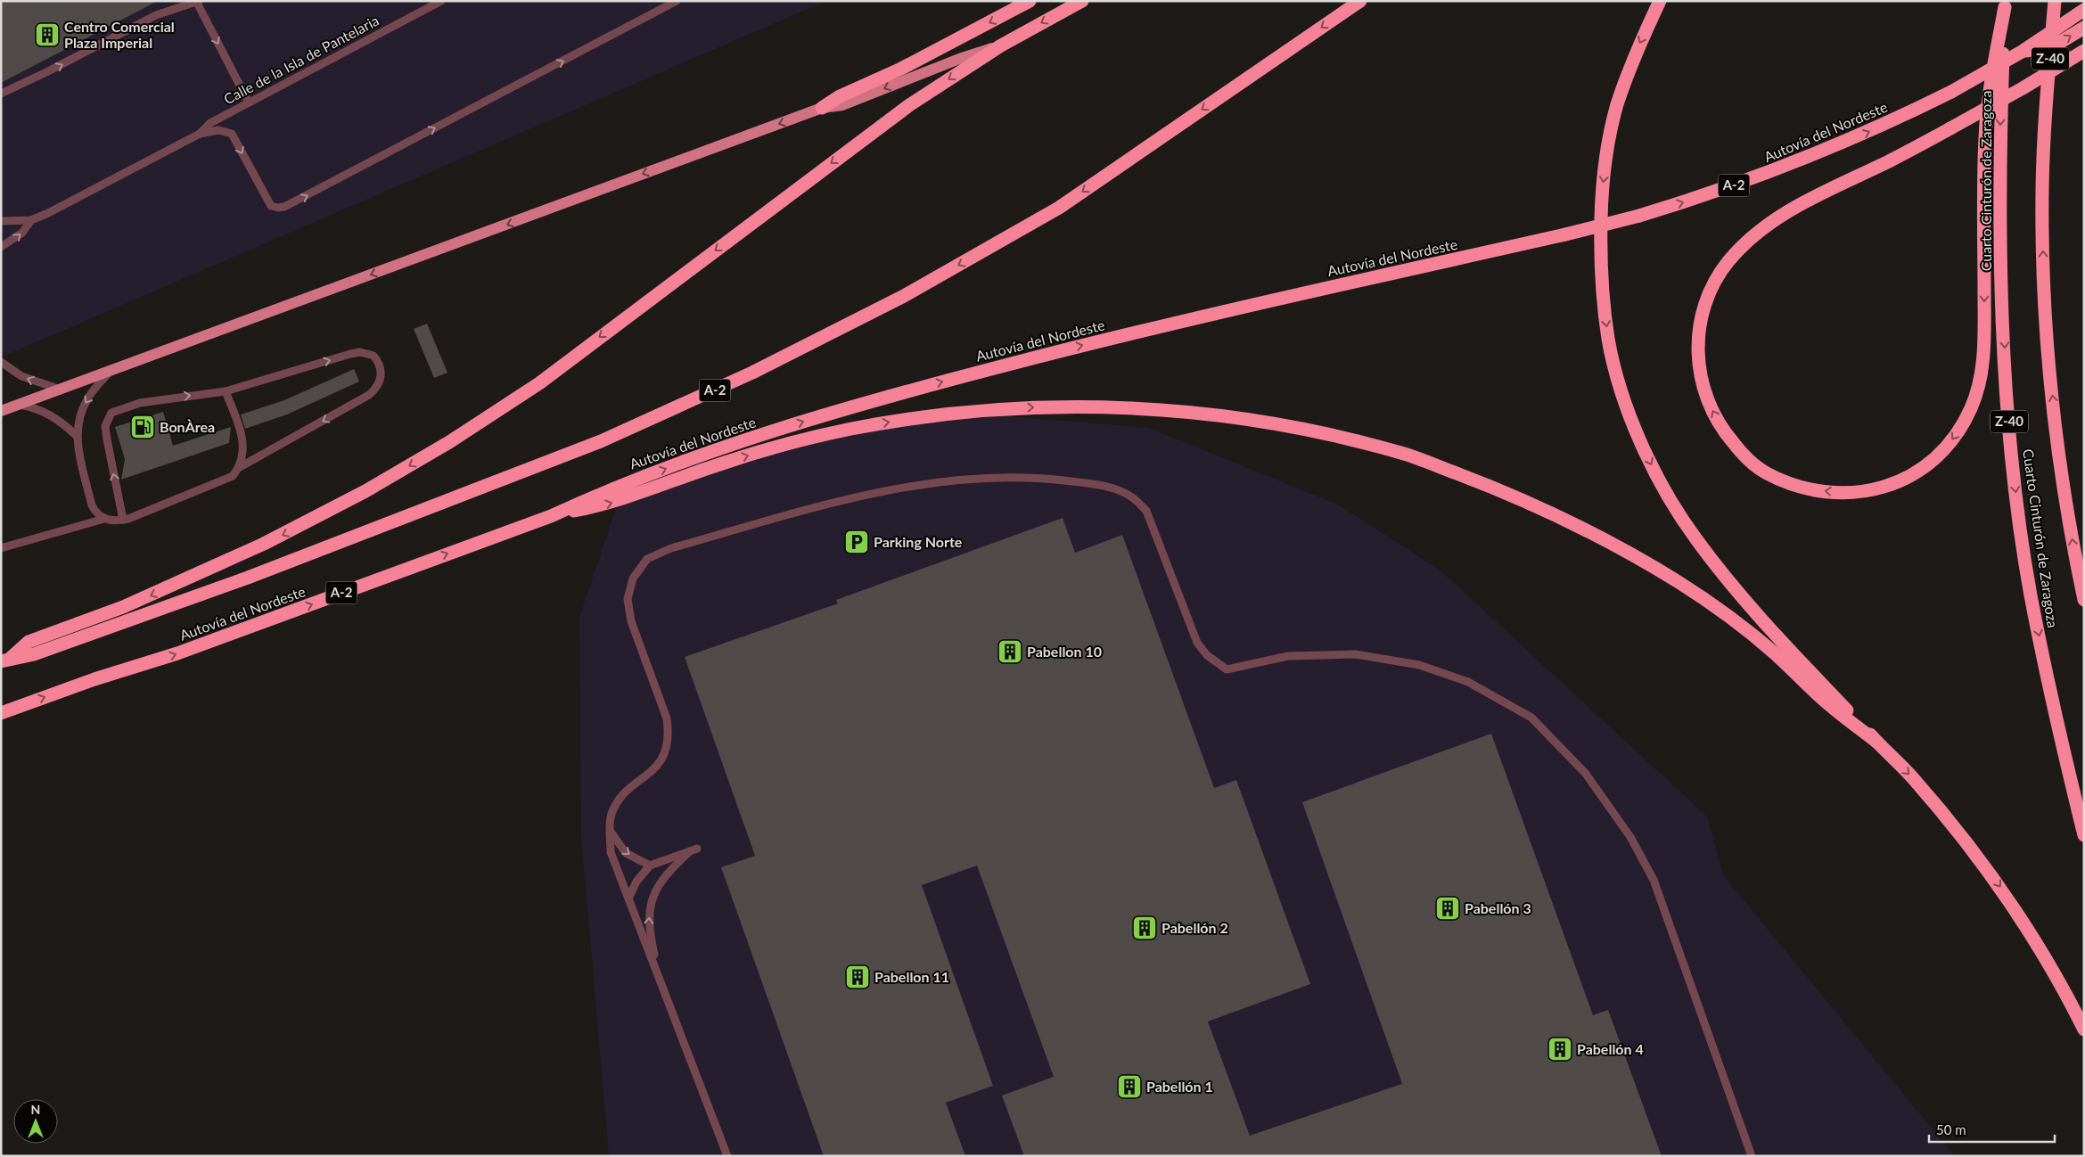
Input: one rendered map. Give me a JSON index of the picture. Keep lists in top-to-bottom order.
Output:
{
  "streets": {
    "highway": [
      "Z-40",
      "Autovía del Nordeste",
      "Cuarto Cinturón de Zaragoza",
      "A-2"
    ],
    "lane": ["Calle de la Isla de Pantelaria"]
  },
  "places": {
    "building": [
      "Centro Comercial Plaza Imperial",
      "Pabellon 10",
      "Pabellón 3",
      "Pabellón 2",
      "Pabellon 11",
      "Pabellón 4",
      "Pabellón 1"
    ],
    "fuel station": ["BonÀrea"],
    "parking": ["Parking Norte"]
  },
  "scale_bar": "50 m",
  "north": "top"
}
